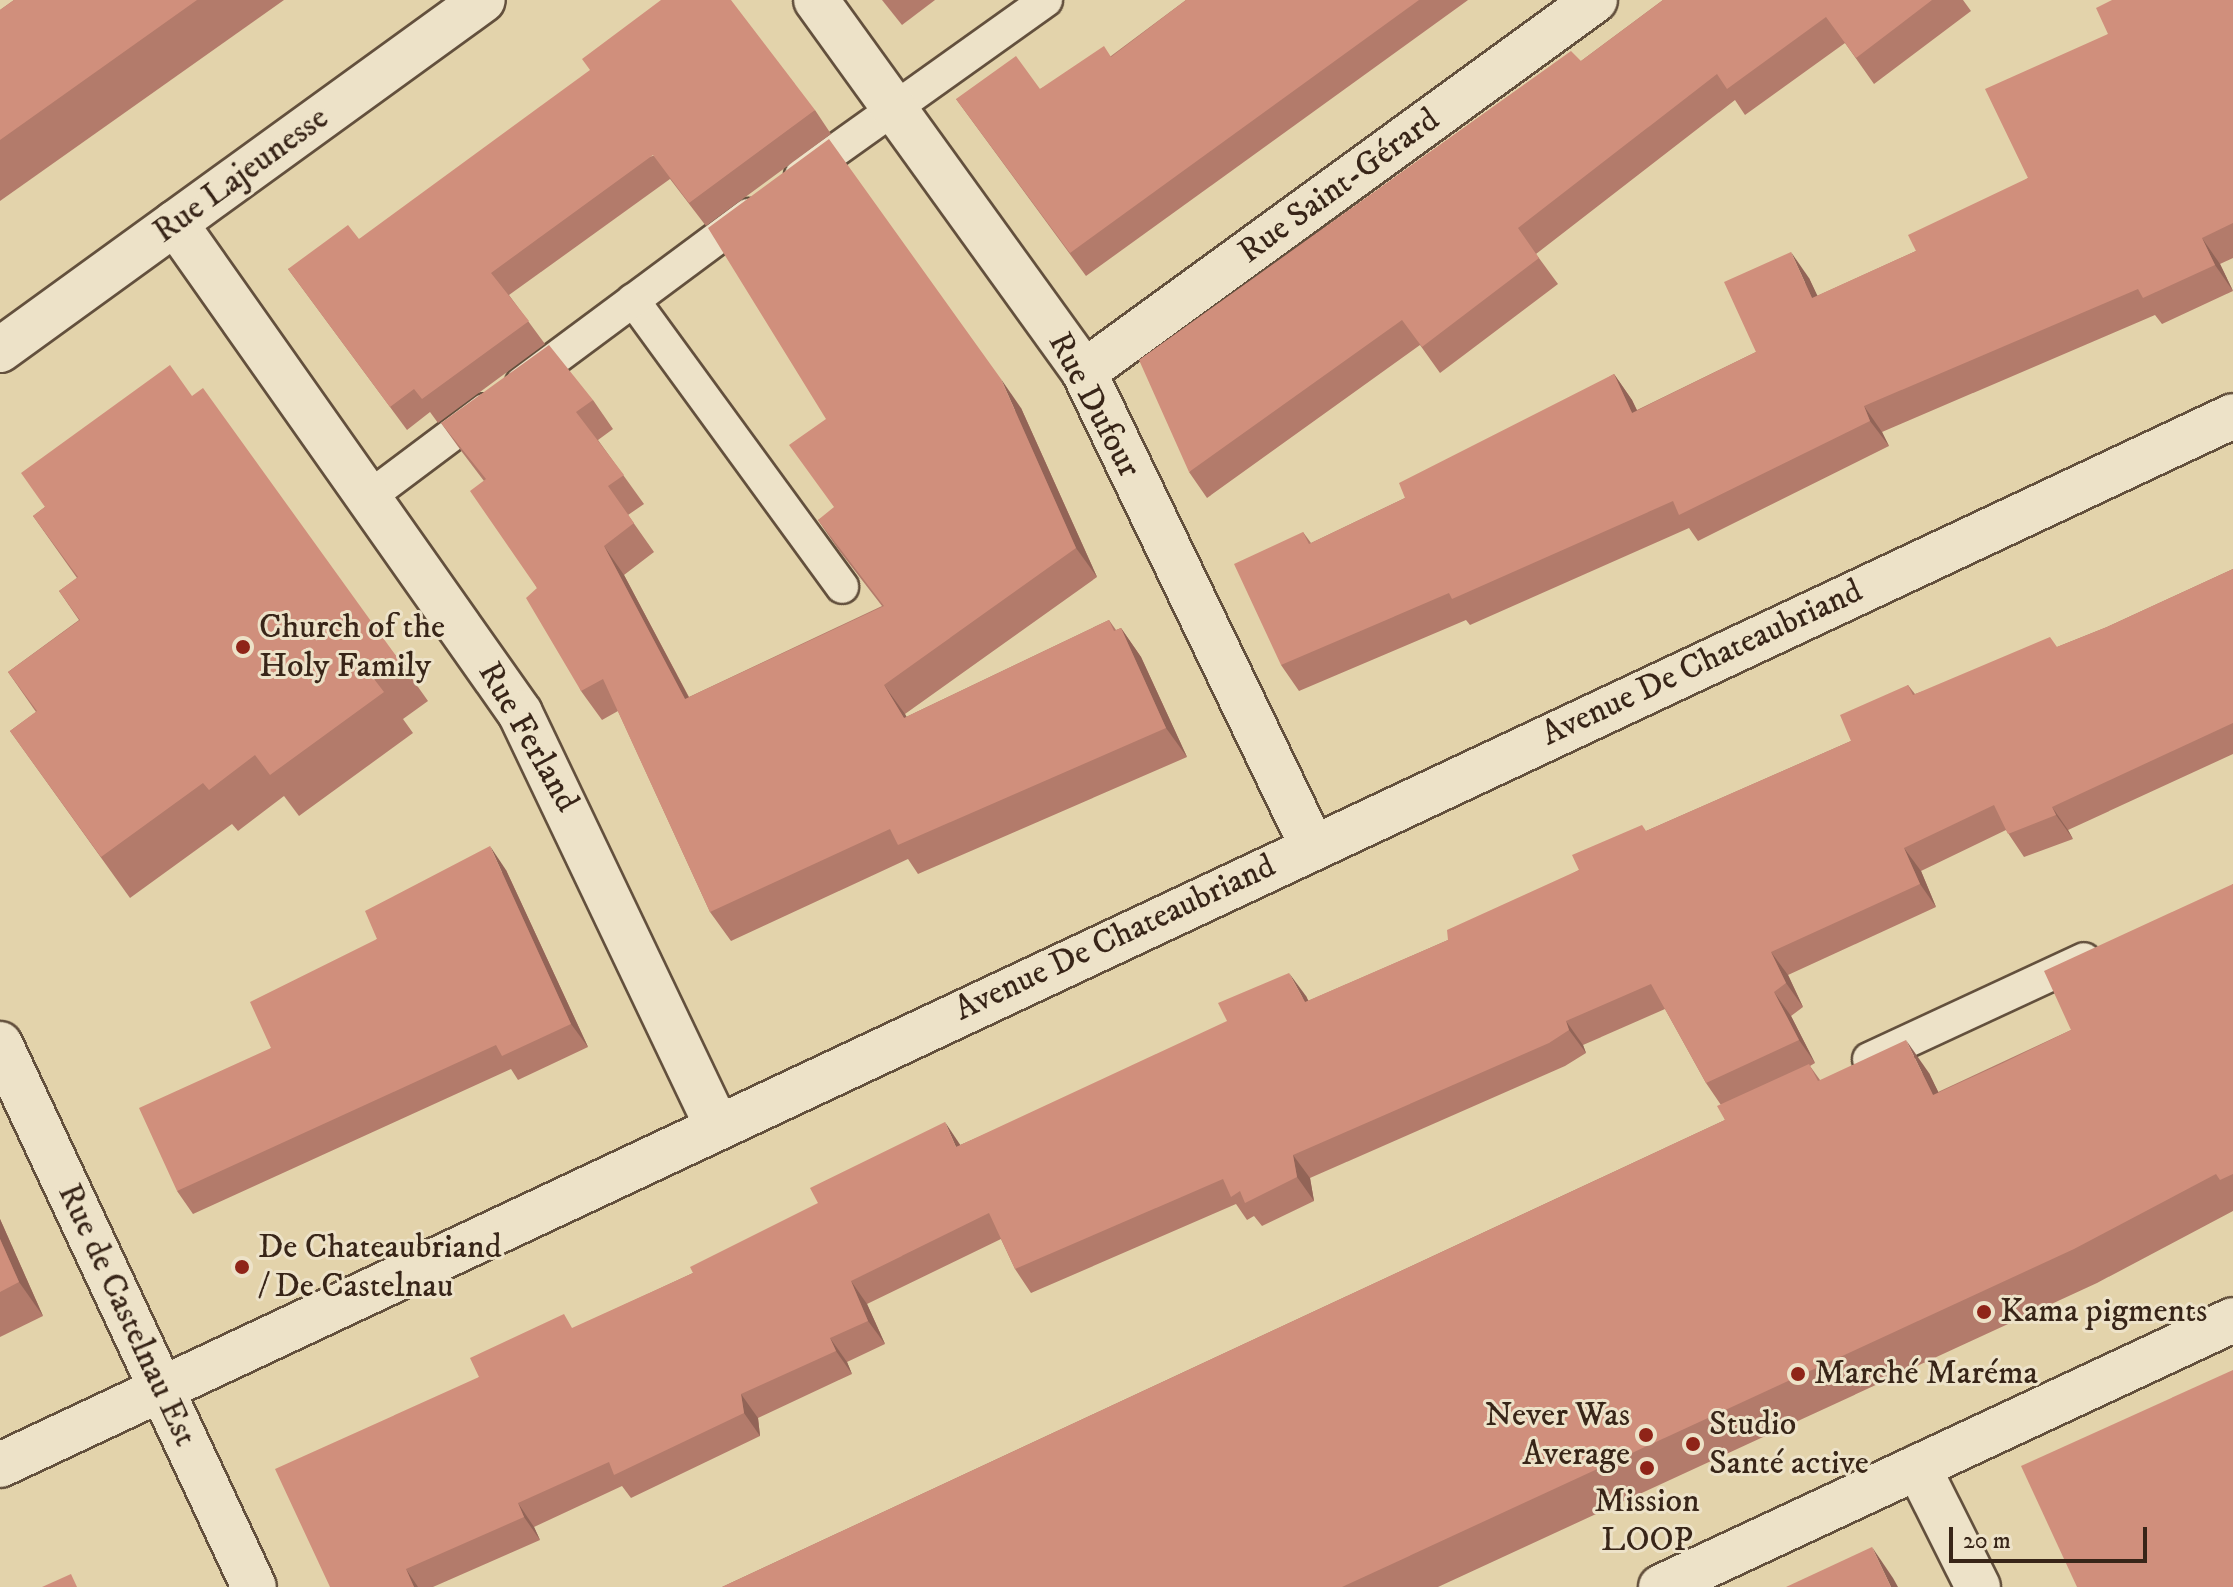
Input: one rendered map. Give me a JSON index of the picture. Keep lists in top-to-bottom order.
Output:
{
  "streets": {
    "street": [
      "Rue Lajeunesse",
      "Rue Saint-Gérard",
      "Rue Dufour",
      "Avenue De Chateaubriand",
      "Rue Ferland",
      "Rue de Castelnau Est"
    ]
  },
  "crossings": [
    ["Rue Lajeunesse", "Rue Ferland"],
    ["Rue Saint-Gérard", "Rue Dufour"],
    ["Rue Dufour", "Avenue De Chateaubriand"],
    ["Avenue De Chateaubriand", "Rue Ferland"],
    ["Avenue De Chateaubriand", "Rue de Castelnau Est"]
  ],
  "places": [
    "Church of the Holy Family",
    "De Chateaubriand / De Castelnau",
    "Kama pigments",
    "Marché Maréma",
    "Never Was Average",
    "Studio Santé active",
    "Mission LOOP"
  ],
  "scale_bar": "20 m"
}
